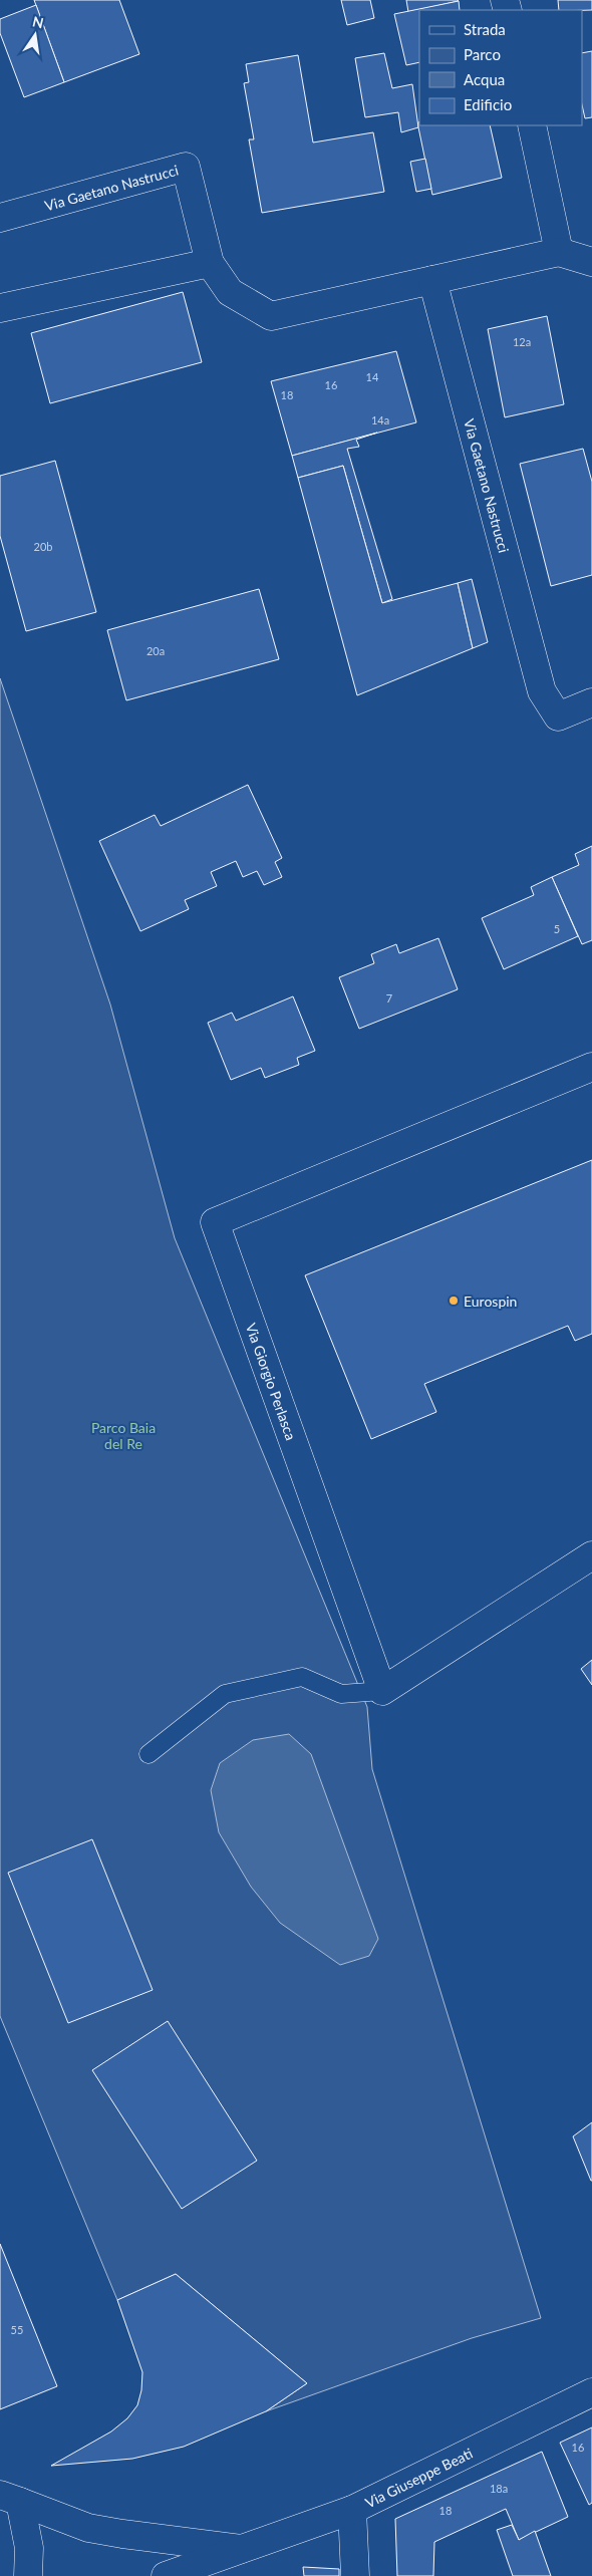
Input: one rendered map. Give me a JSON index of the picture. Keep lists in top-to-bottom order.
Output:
{
  "streets": {
    "street": ["Via Gaetano Nastrucci", "Via Giorgio Perlasca", "Via Giuseppe Beati"]
  },
  "parks": ["Parco Baia del Re"],
  "places": ["Eurospin"],
  "house_numbers": [
    "12a",
    "14",
    "16",
    "18",
    "14a",
    "20b",
    "20a",
    "5",
    "7",
    "55",
    "16",
    "18a",
    "18"
  ],
  "legend": [
    "Strada",
    "Parco",
    "Acqua",
    "Edificio"
  ],
  "north": "top"
}
